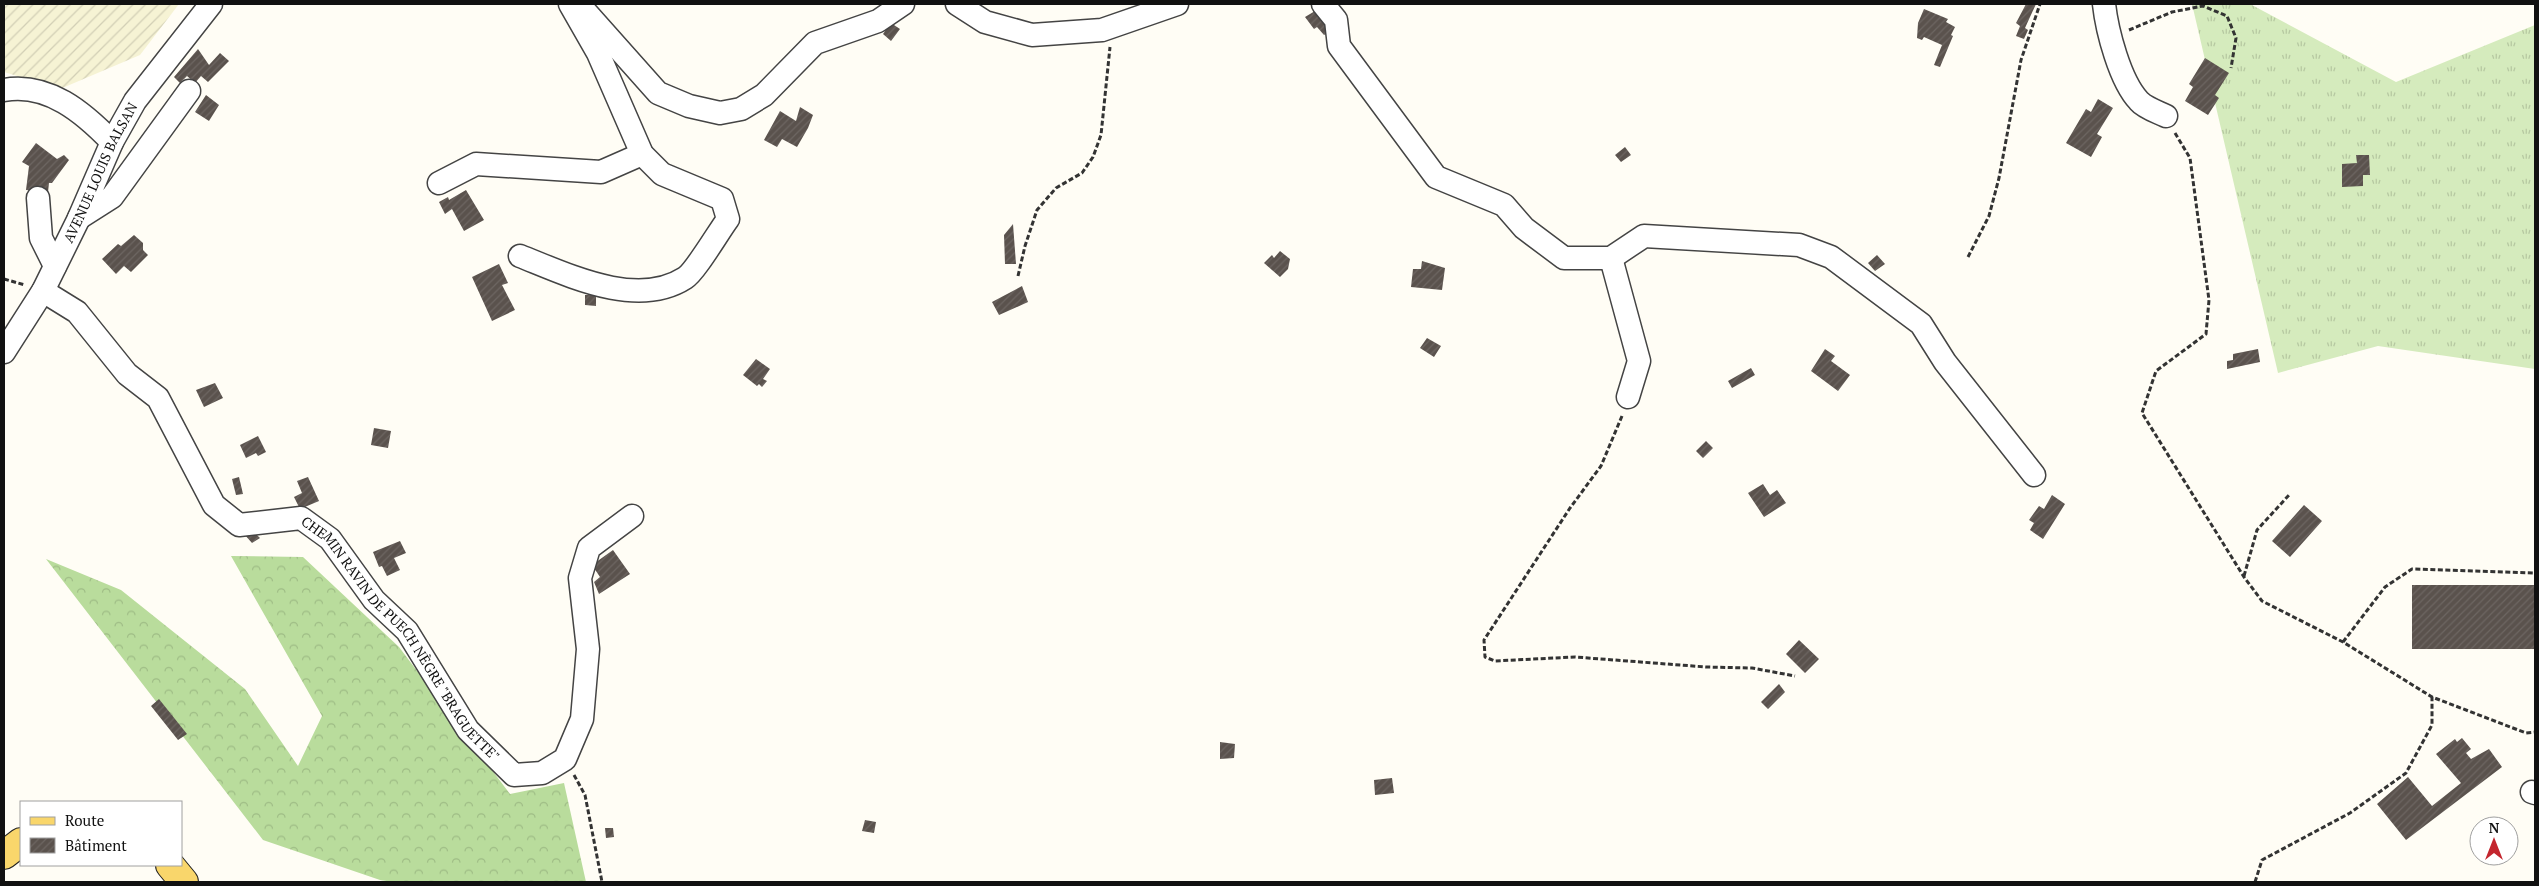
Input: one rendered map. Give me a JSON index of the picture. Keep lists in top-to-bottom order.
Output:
{
  "streets": {
    "street": ["AVENUE LOUIS BALSAN", "CHEMIN RAVIN DE PUECH NÈGRE \"BRAGUETTE\""]
  },
  "crossings": [
    ["AVENUE LOUIS BALSAN", "CHEMIN RAVIN DE PUECH NÈGRE \"BRAGUETTE\""]
  ],
  "legend": ["Route", "Bâtiment"],
  "north": "top"
}
